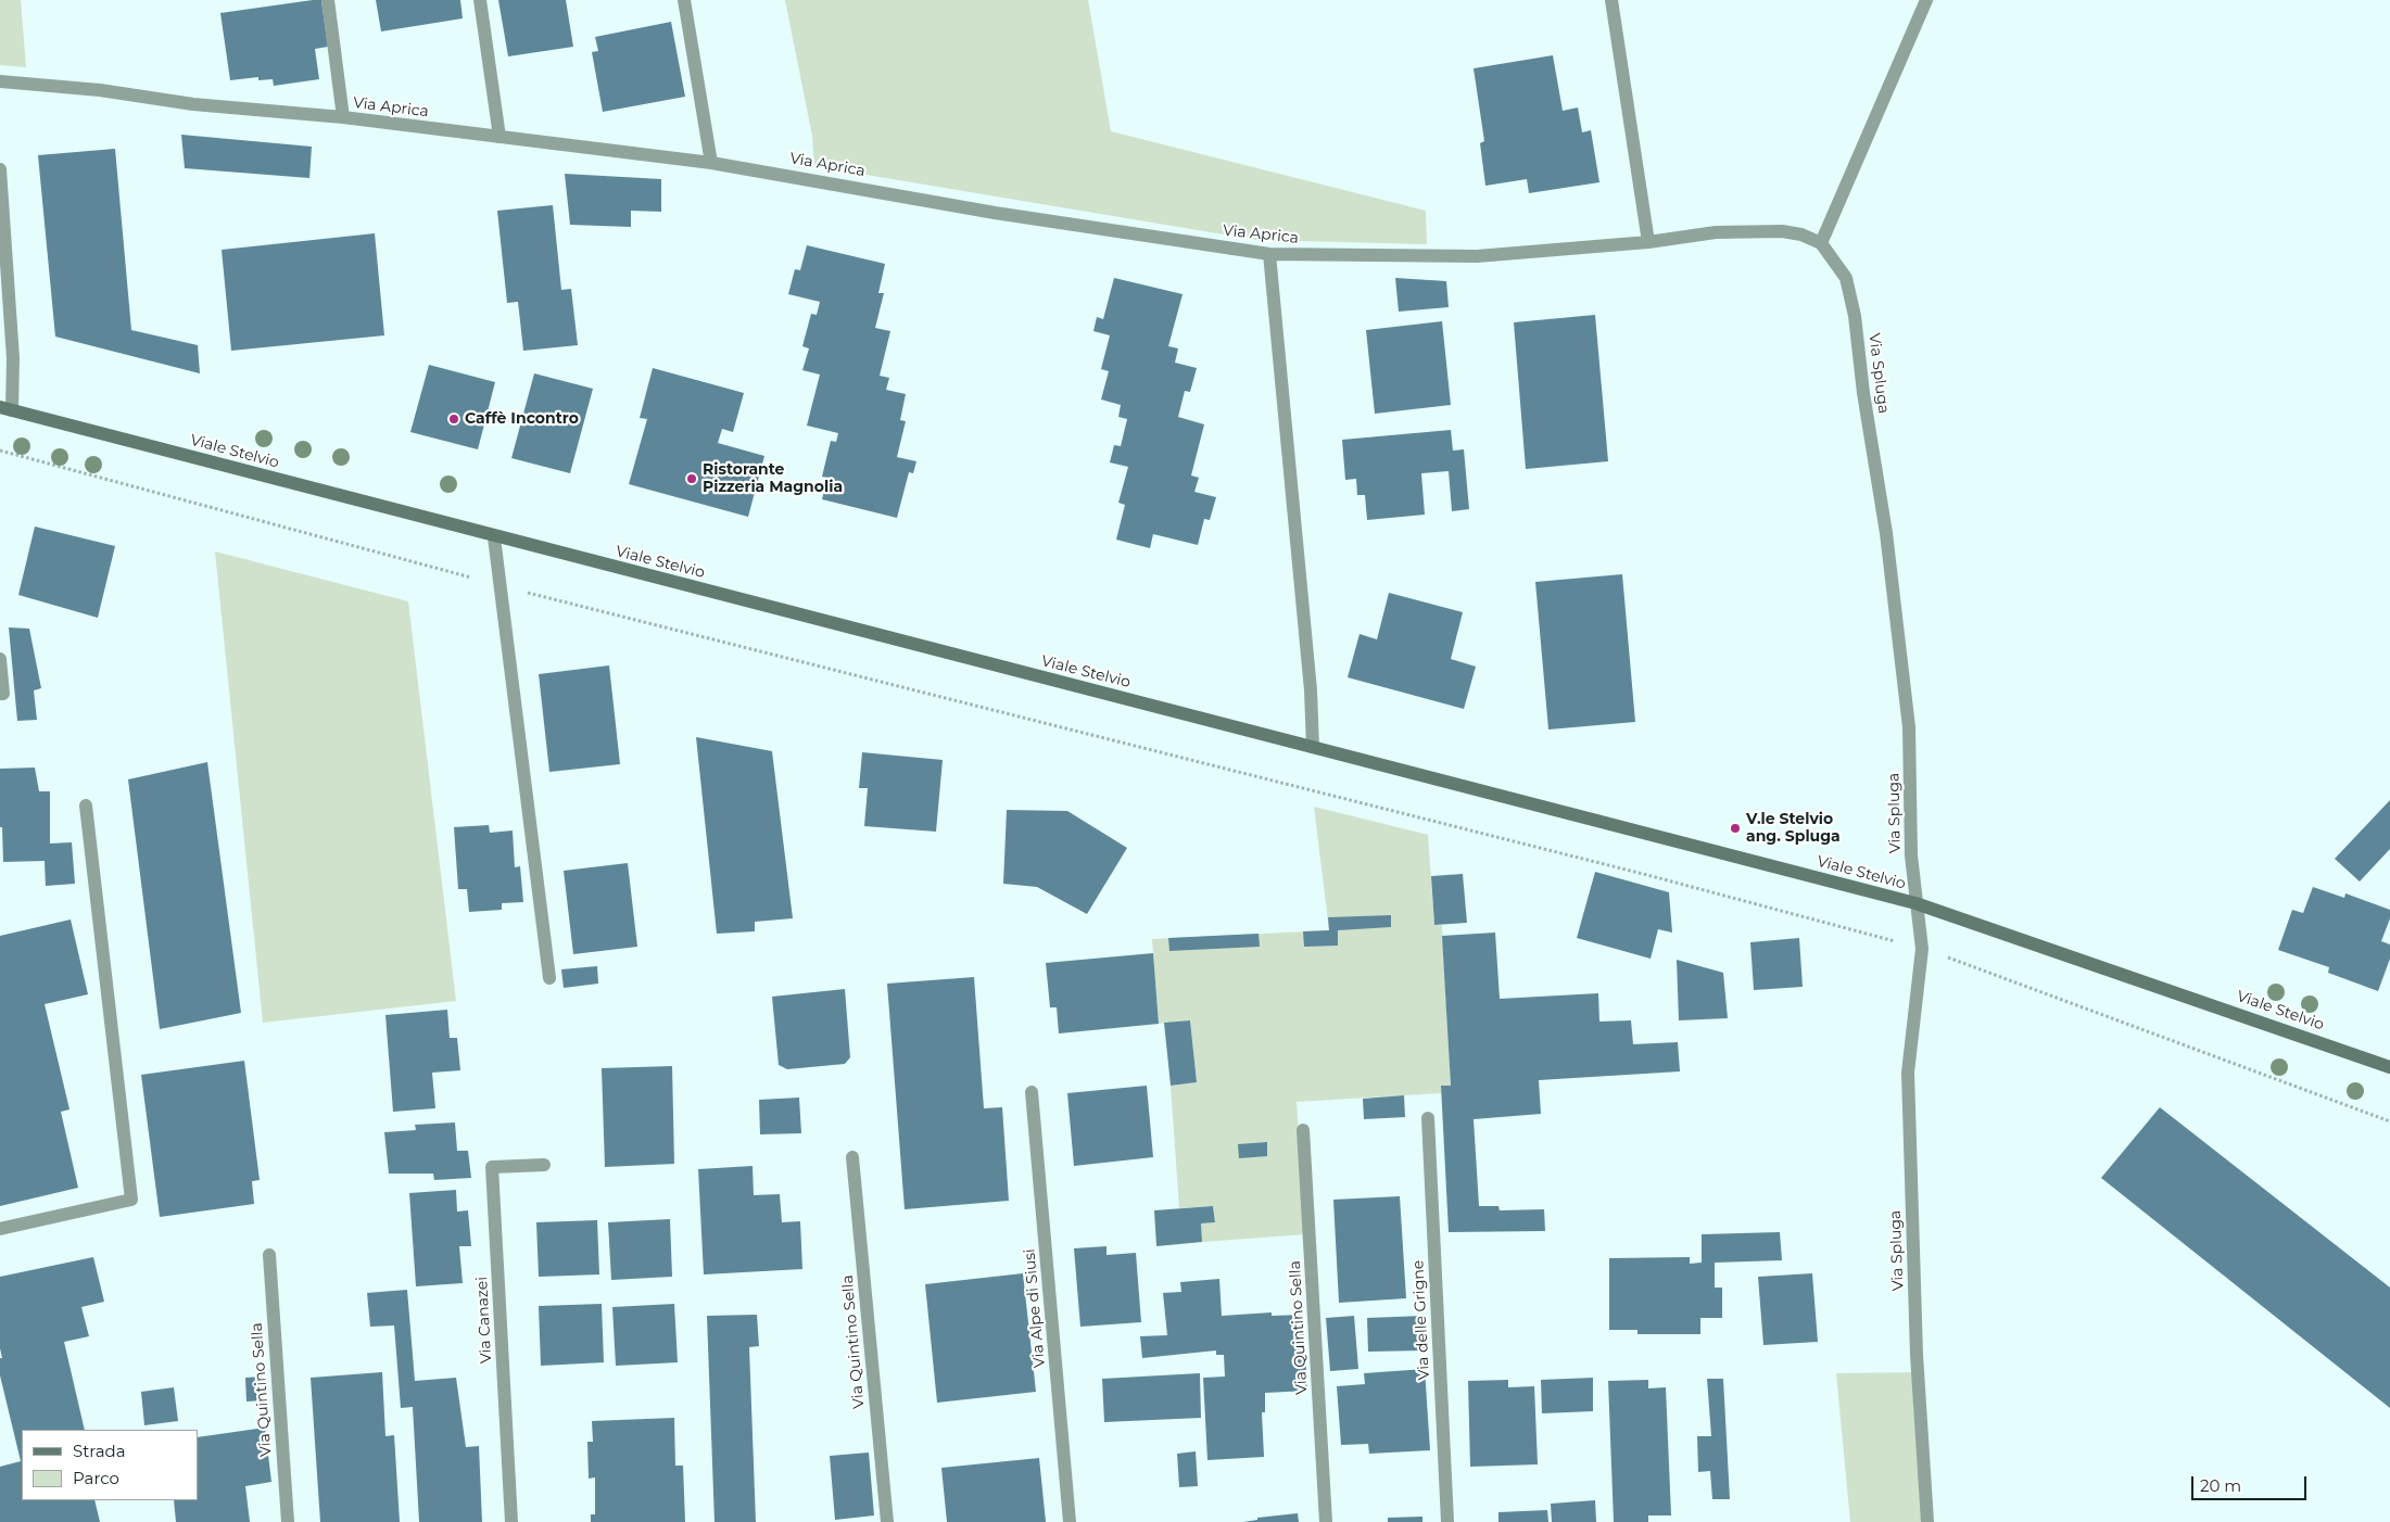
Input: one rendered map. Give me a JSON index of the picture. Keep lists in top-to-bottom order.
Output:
{
  "streets": {
    "street": [
      "Via Aprica",
      "Via Spluga",
      "Viale Stelvio",
      "Via Alpe di Siusi",
      "Via Canazei",
      "Via delle Grigne",
      "Via Quintino Sella"
    ]
  },
  "crossings": [
    ["Via Spluga", "Viale Stelvio"]
  ],
  "places": ["Caffè Incontro", "Ristorante Pizzeria Magnolia", "V.le Stelvio ang. Spluga"],
  "legend": ["Strada", "Parco"],
  "scale_bar": "20 m"
}
